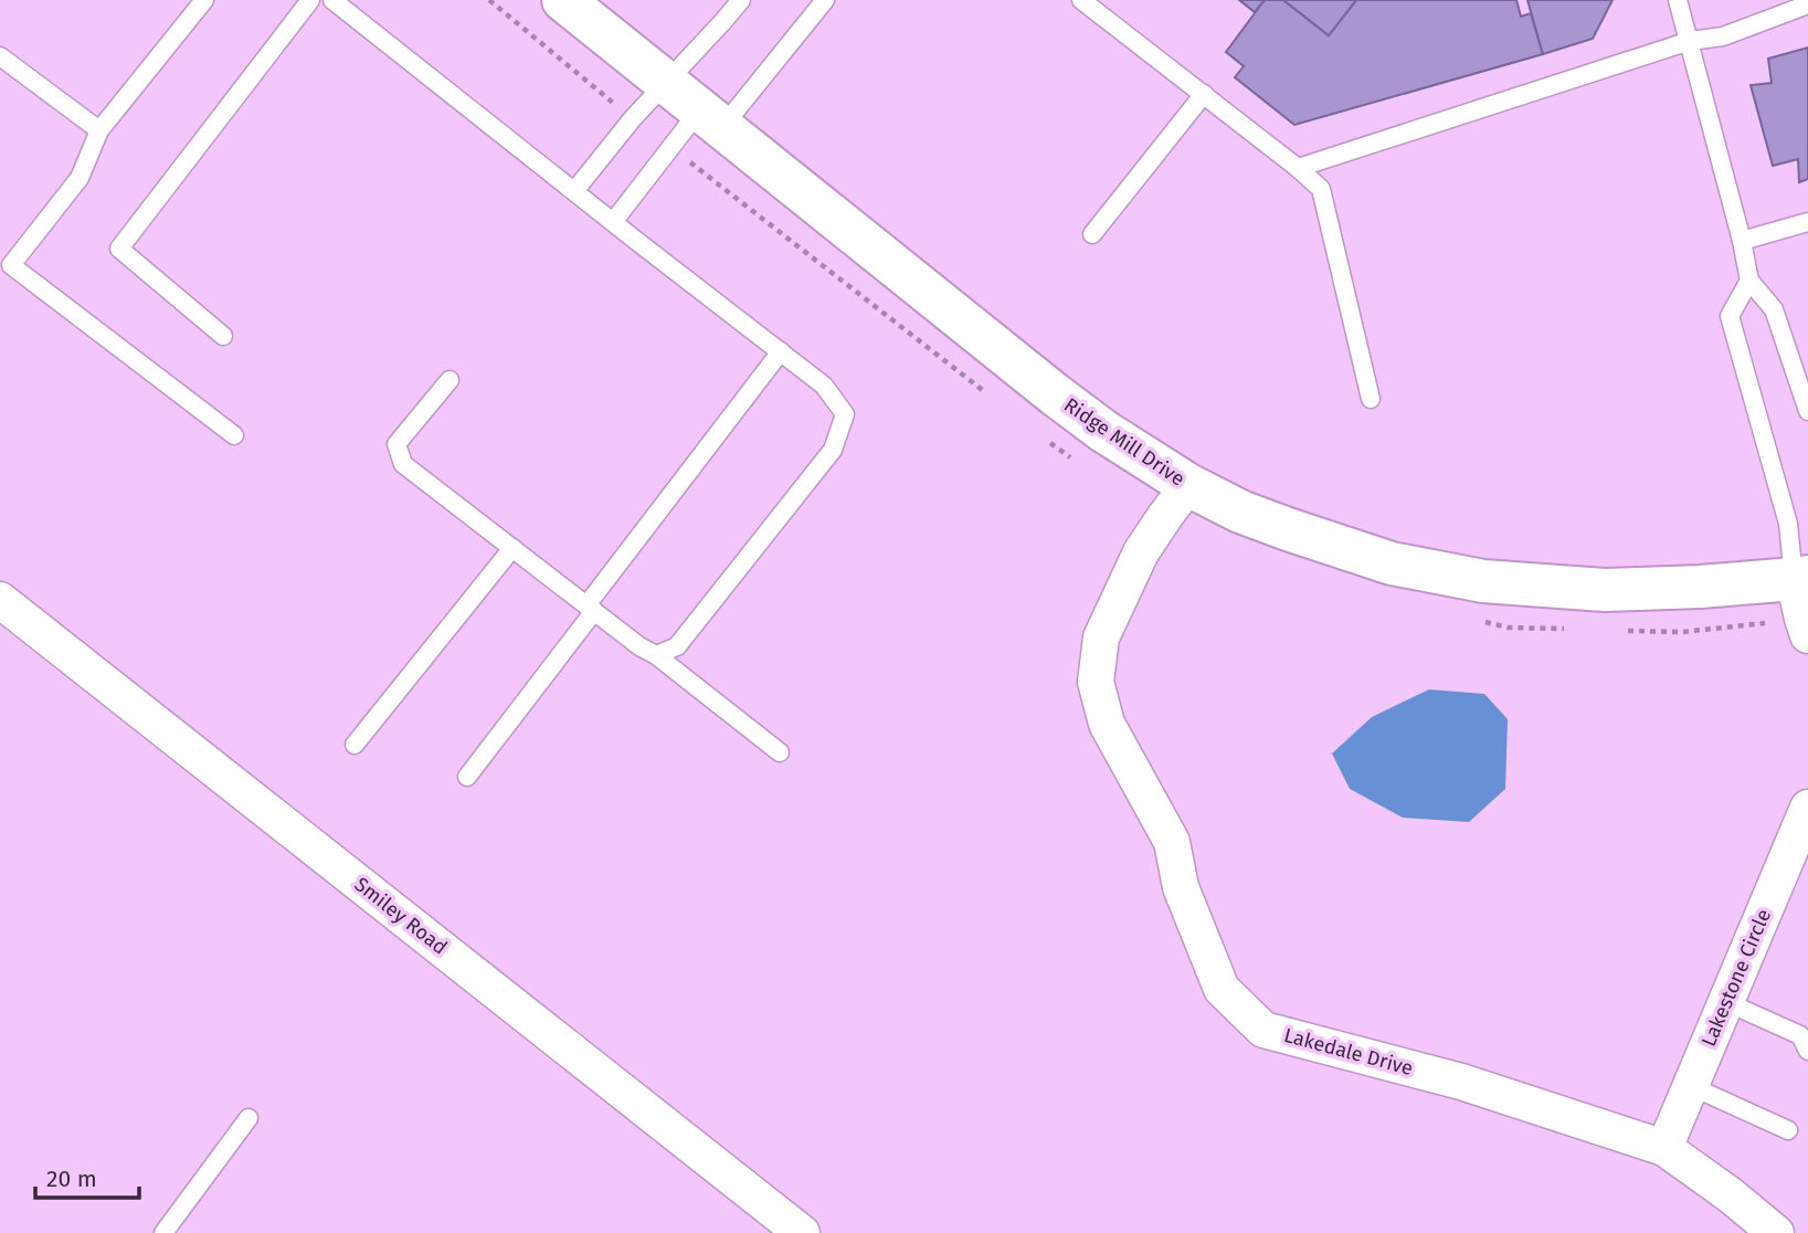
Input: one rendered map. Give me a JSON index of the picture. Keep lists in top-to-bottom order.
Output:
{
  "streets": {
    "main road": ["Ridge Mill Drive"],
    "street": ["Smiley Road", "Lakestone Circle", "Lakedale Drive"]
  },
  "crossings": [
    ["Ridge Mill Drive", "Lakedale Drive"],
    ["Lakestone Circle", "Lakedale Drive"]
  ],
  "scale_bar": "20 m"
}
